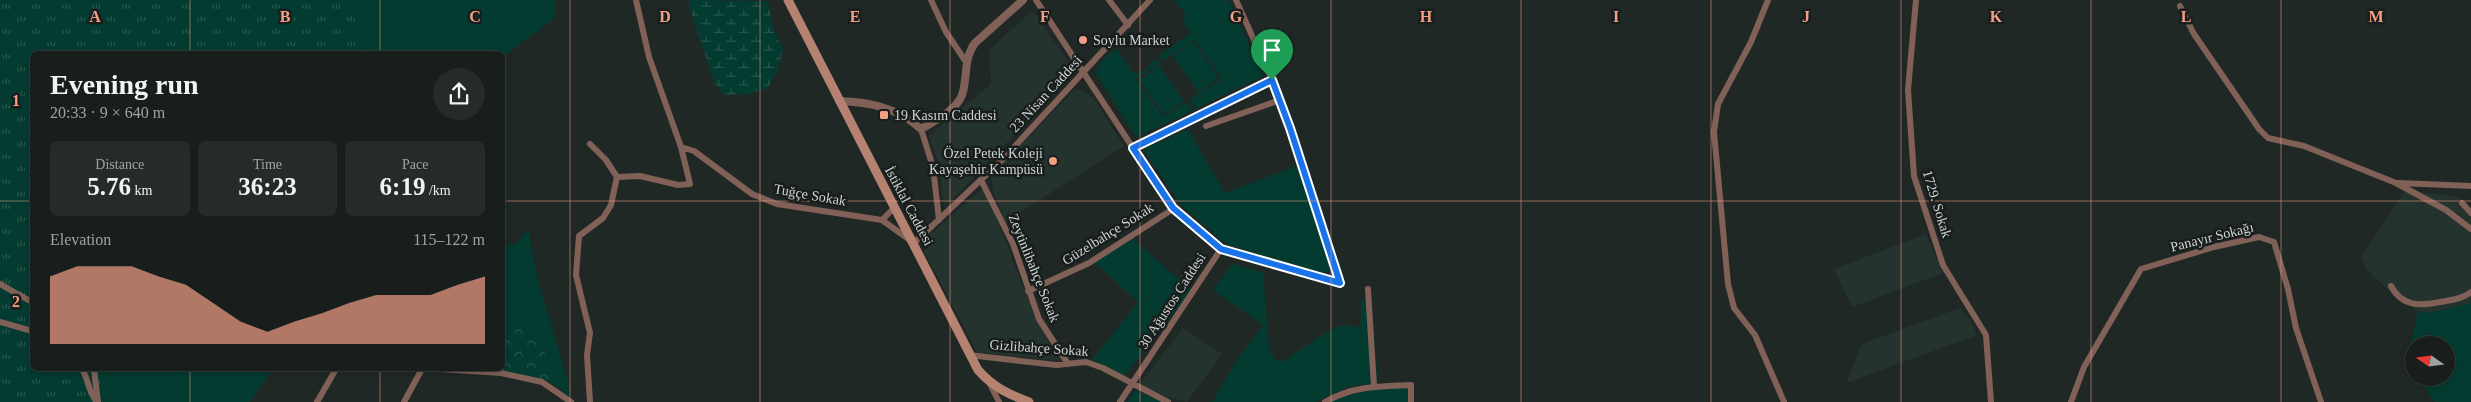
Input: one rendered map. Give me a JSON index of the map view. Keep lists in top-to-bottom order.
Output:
{
  "streets": {
    "main road": ["İstiklal Caddesi"],
    "street": [
      "23 Nisan Caddesi",
      "Tuğçe Sokak",
      "1729. Sokak",
      "Güzelbahçe Sokak",
      "Panayır Sokağı",
      "Zeytinlibahçe Sokak",
      "30 Ağustos Caddesi",
      "Gizlibahçe Sokak"
    ]
  },
  "crossings": [
    ["23 Nisan Caddesi", "Tuğçe Sokak"],
    ["23 Nisan Caddesi", "İstiklal Caddesi"],
    ["23 Nisan Caddesi", "Zeytinlibahçe Sokak"],
    ["23 Nisan Caddesi", "30 Ağustos Caddesi"],
    ["Tuğçe Sokak", "İstiklal Caddesi"],
    ["İstiklal Caddesi", "Gizlibahçe Sokak"],
    ["Güzelbahçe Sokak", "Zeytinlibahçe Sokak"],
    ["Güzelbahçe Sokak", "30 Ağustos Caddesi"],
    ["Zeytinlibahçe Sokak", "Gizlibahçe Sokak"],
    ["30 Ağustos Caddesi", "Gizlibahçe Sokak"]
  ],
  "places": {
    "other": ["Soylu Market", "Özel Petek Koleji Kayaşehir Kampüsü"],
    "transit": ["19 Kasım Caddesi"]
  },
  "north": "left",
  "page": {
    "heading": ["Evening run", "20:33 · 9 × 640 m"],
    "stats": [
      ["Distance", "5.76 km"],
      ["Time", "36:23"],
      ["Pace", "6:19 /km"]
    ],
    "chart": ["Elevation", "115–122 m"]
  },
  "grid": {
    "columns": [
      "A",
      "B",
      "C",
      "D",
      "E",
      "F",
      "G",
      "H",
      "I",
      "J",
      "K",
      "L",
      "M"
    ],
    "rows": ["1", "2"]
  }
}
